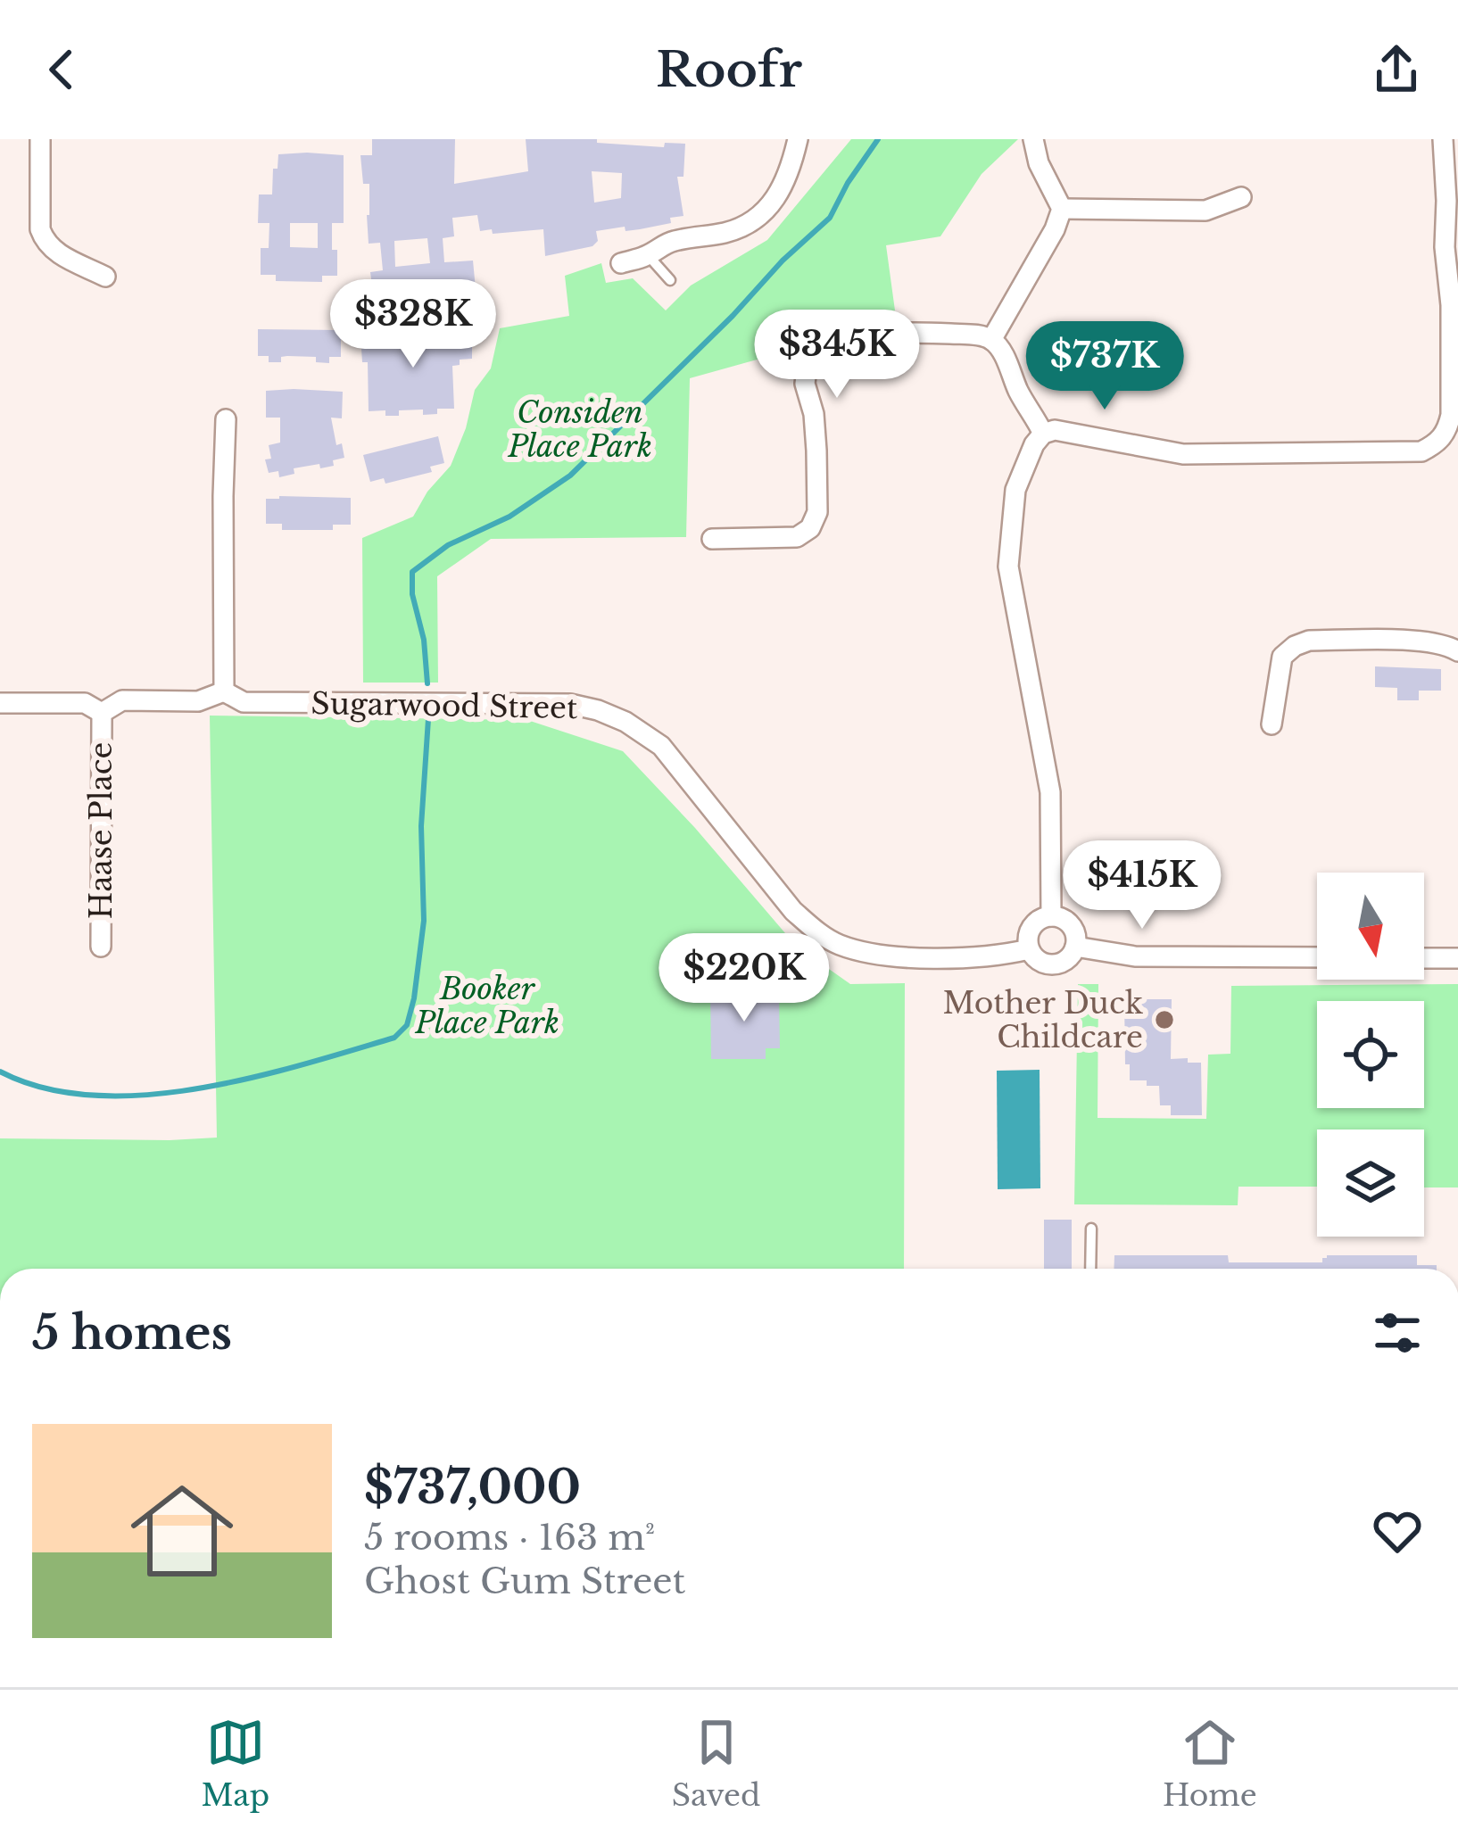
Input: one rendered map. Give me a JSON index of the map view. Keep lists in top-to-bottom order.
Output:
{
  "streets": {
    "street": ["Sugarwood Street", "Haase Place"]
  },
  "crossings": [
    ["Sugarwood Street", "Haase Place"]
  ],
  "parks": ["Considen Place Park", "Booker Place Park"],
  "places": ["Mother Duck Childcare"],
  "north": "bottom",
  "page": {
    "header": "Roofr",
    "price": [
      "$328K",
      "$345K",
      "$737K",
      "$415K",
      "$220K"
    ],
    "heading": "5 homes",
    "list": [
      {
        "name": "$737,000",
        "note": "5 rooms · 163 m² · Ghost Gum Street"
      }
    ],
    "tabs": ["Map", "Saved", "Home"]
  }
}
